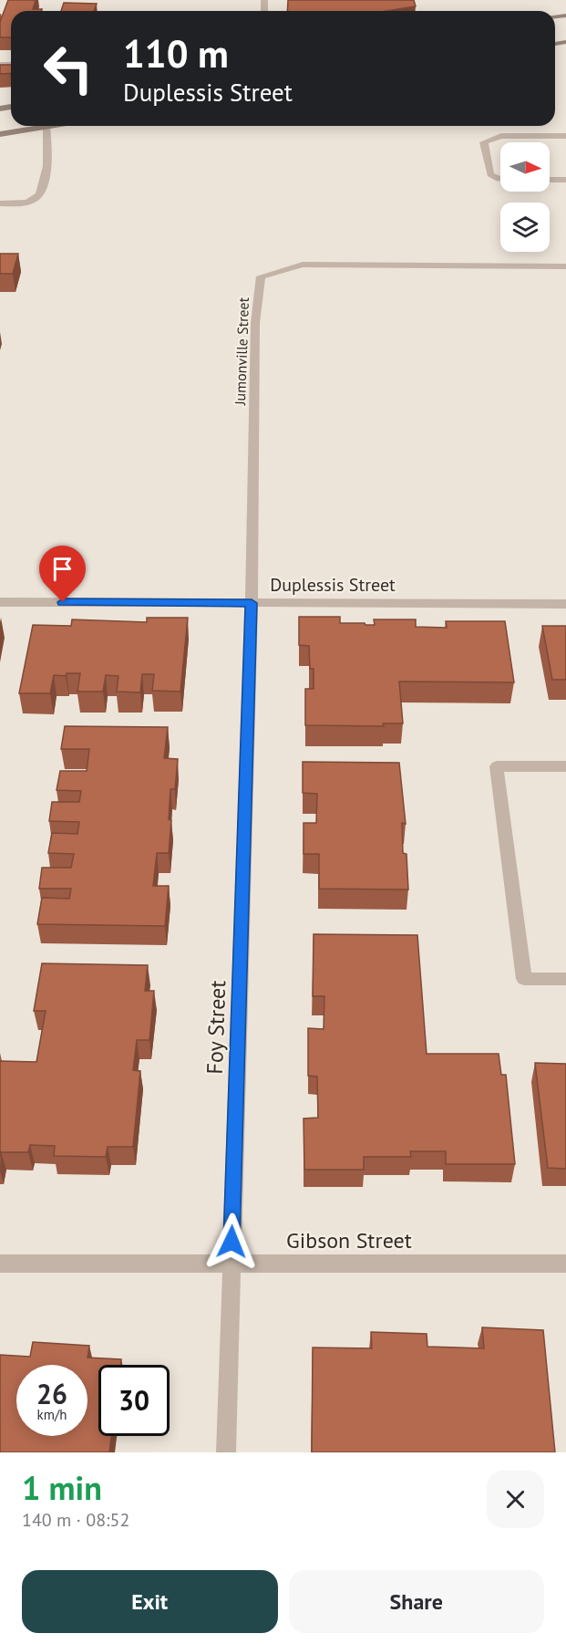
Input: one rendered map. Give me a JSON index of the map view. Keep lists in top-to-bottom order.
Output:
{
  "streets": {
    "street": [
      "Jumonville Street",
      "Duplessis Street",
      "Foy Street",
      "Gibson Street"
    ]
  },
  "crossings": [
    ["Jumonville Street", "Duplessis Street"],
    ["Jumonville Street", "Foy Street"],
    ["Duplessis Street", "Foy Street"],
    ["Foy Street", "Gibson Street"]
  ],
  "north": "right",
  "page": {
    "turn": ["110 m", "Duplessis Street"],
    "speed": "26 km/h",
    "limit": "30",
    "heading": ["1 min", "140 m · 08:52"],
    "buttons": ["Exit", "Share"]
  }
}
